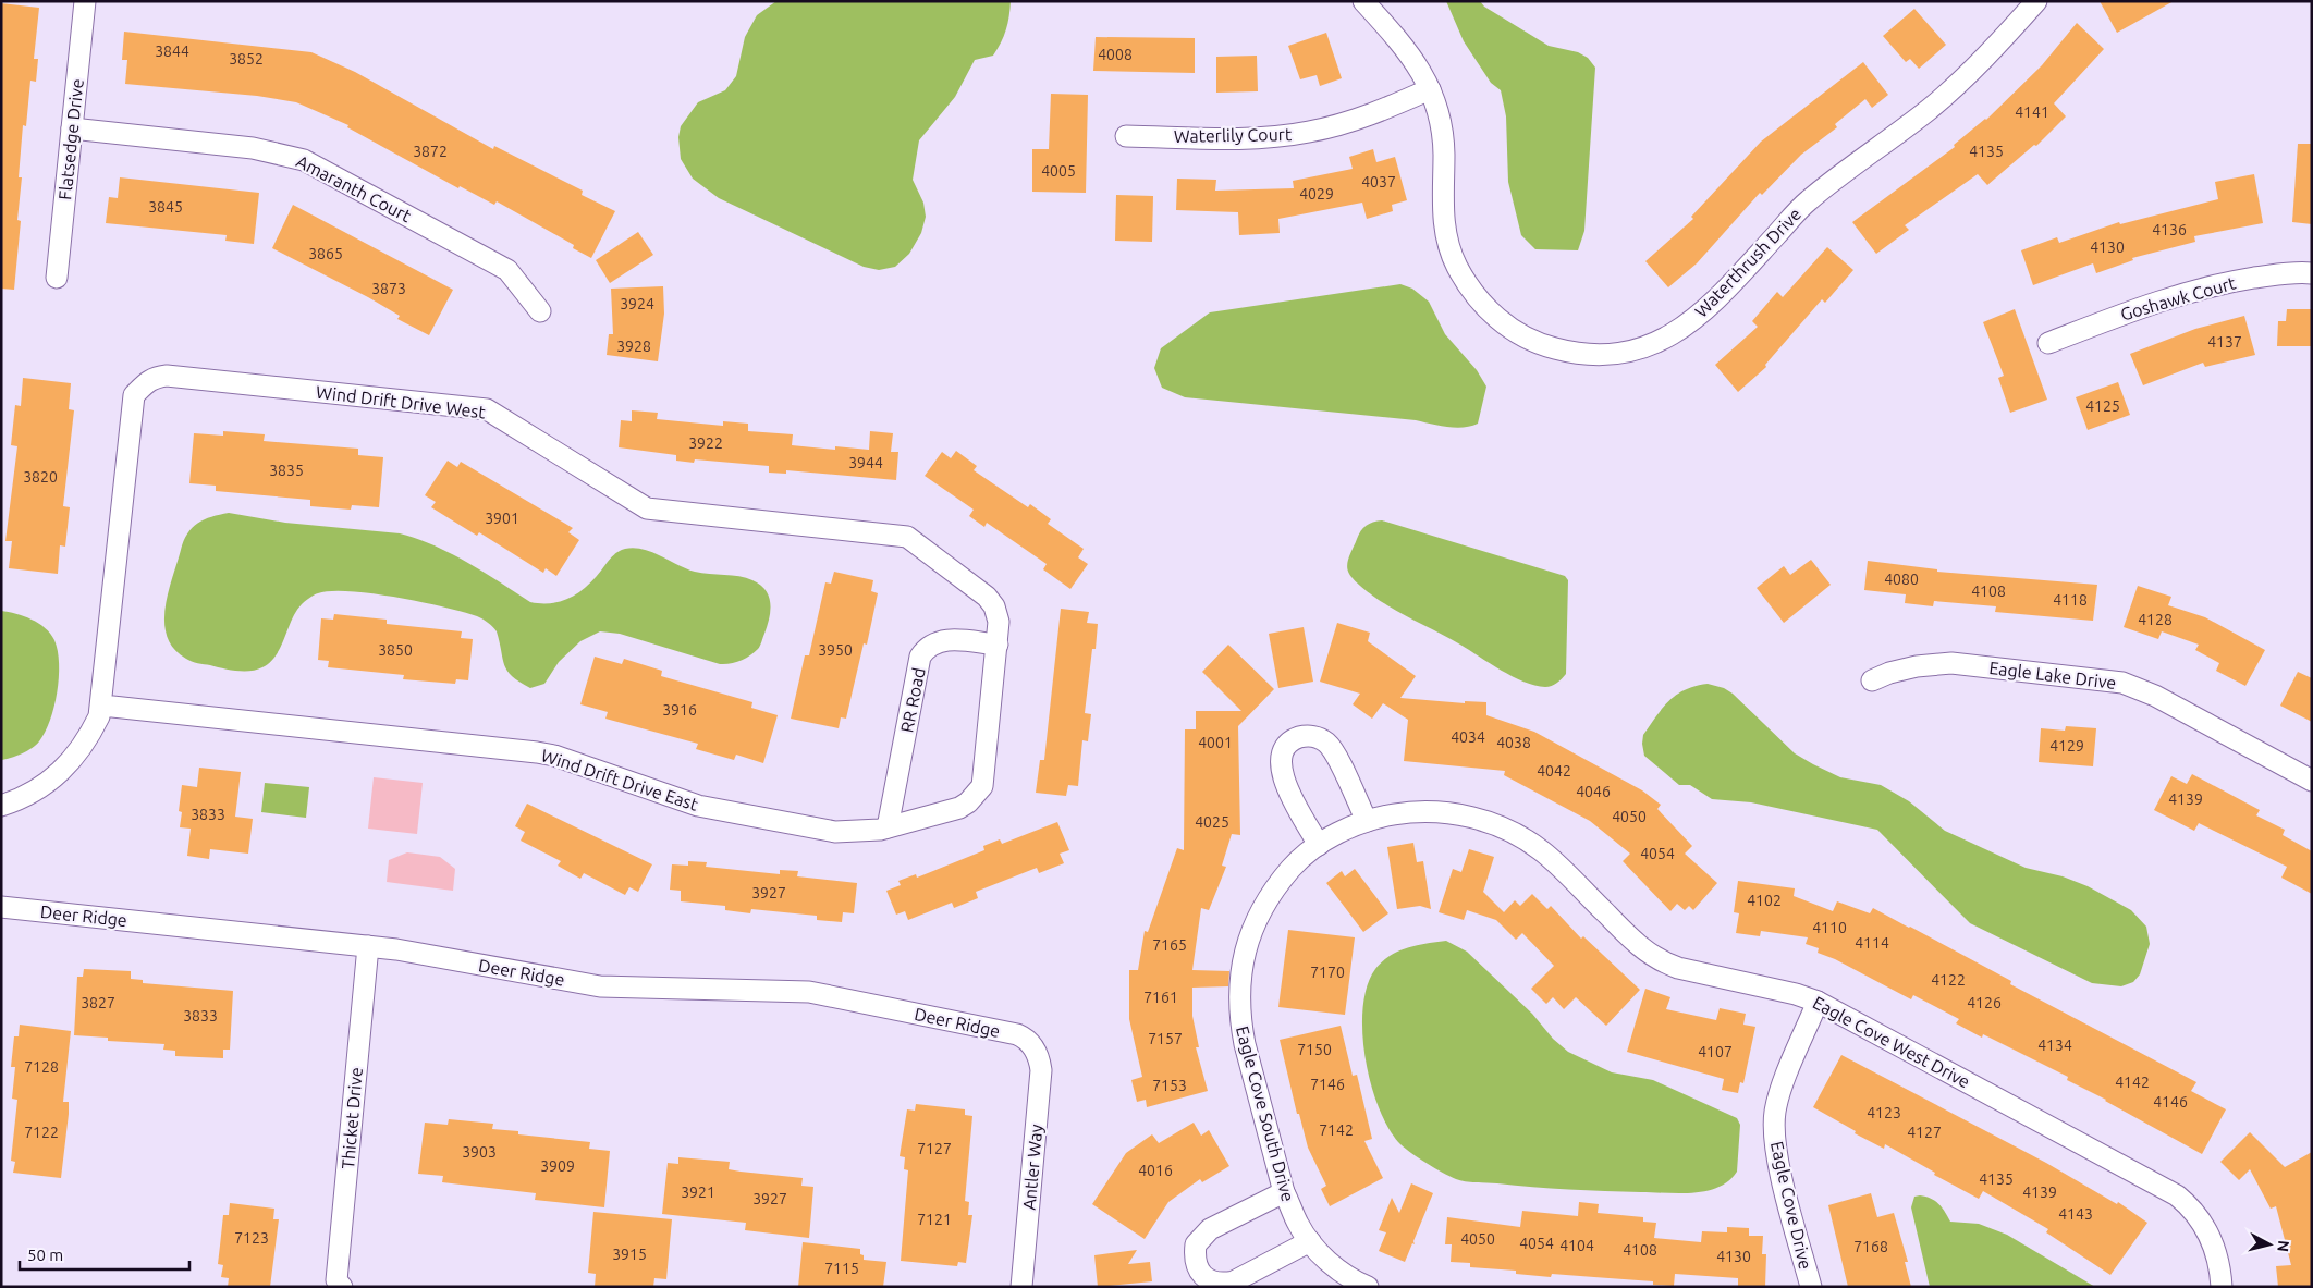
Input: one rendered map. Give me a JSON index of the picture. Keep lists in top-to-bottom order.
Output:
{
  "streets": {
    "street": [
      "Waterlily Court",
      "Flatsedge Drive",
      "Amaranth Court",
      "Waterthrush Drive",
      "Goshawk Court",
      "Wind Drift Drive West",
      "Eagle Lake Drive",
      "RR Road",
      "Wind Drift Drive East",
      "Deer Ridge",
      "Eagle Cove West Drive",
      "Eagle Cove South Drive",
      "Thicket Drive",
      "Antler Way",
      "Eagle Cove Drive"
    ]
  },
  "crossings": [
    ["Waterlily Court", "Waterthrush Drive"],
    ["Flatsedge Drive", "Amaranth Court"],
    ["Wind Drift Drive West", "RR Road"],
    ["Wind Drift Drive West", "Wind Drift Drive East"],
    ["RR Road", "Wind Drift Drive East"],
    ["Deer Ridge", "Thicket Drive"],
    ["Deer Ridge", "Antler Way"],
    ["Eagle Cove West Drive", "Eagle Cove South Drive"],
    ["Eagle Cove West Drive", "Eagle Cove Drive"]
  ],
  "house_numbers": [
    "3844",
    "4008",
    "3852",
    "4141",
    "3872",
    "4135",
    "4005",
    "4037",
    "4029",
    "3845",
    "4136",
    "4130",
    "3865",
    "3873",
    "3924",
    "4137",
    "3928",
    "4125",
    "3922",
    "3944",
    "3835",
    "3820",
    "3901",
    "4080",
    "4108",
    "4118",
    "4128",
    "3850",
    "3950",
    "3916",
    "4034",
    "4001",
    "4038",
    "4129",
    "4042",
    "4046",
    "4139",
    "3833",
    "4050",
    "4025",
    "4054",
    "3927",
    "4102",
    "4110",
    "4114",
    "7165",
    "7170",
    "4122",
    "7161",
    "3827",
    "4126",
    "3833",
    "7157",
    "4134",
    "7150",
    "4107",
    "7128",
    "4142",
    "7146",
    "7153",
    "4146",
    "4123",
    "7142",
    "7122",
    "4127",
    "7127",
    "3903",
    "3909",
    "4016",
    "4135",
    "3921",
    "4139",
    "3927",
    "4143",
    "7121",
    "7123",
    "4050",
    "4054",
    "4104",
    "7168",
    "4108",
    "3915",
    "4130",
    "7115"
  ],
  "scale_bar": "50 m",
  "north": "right"
}
